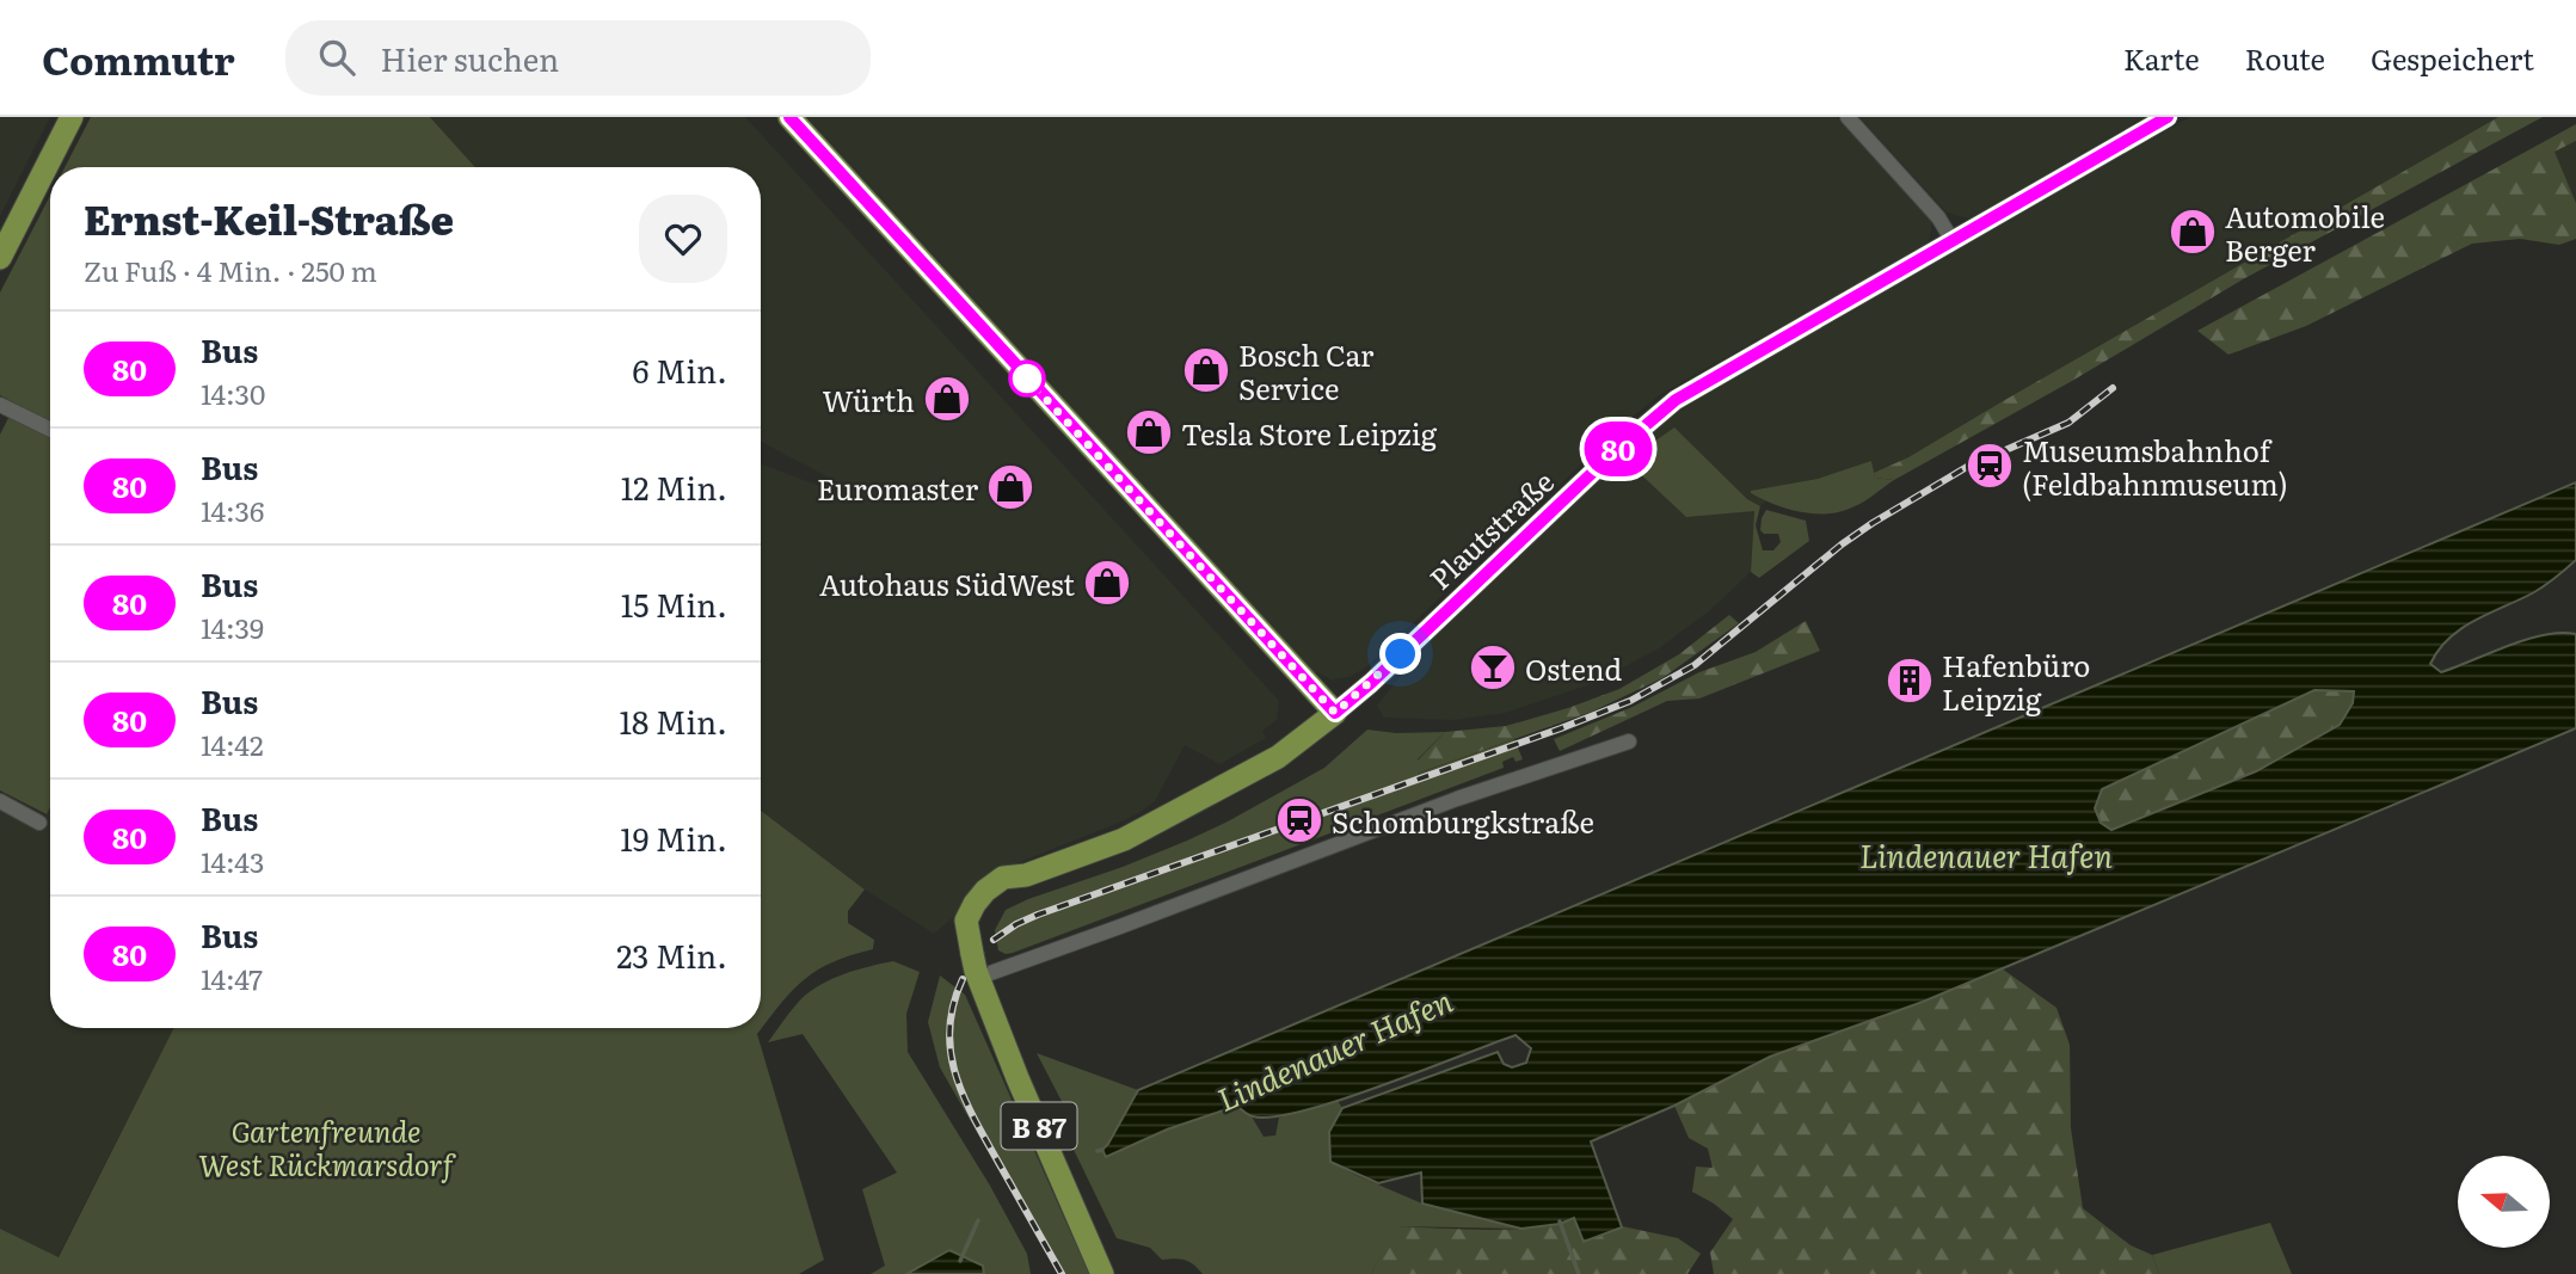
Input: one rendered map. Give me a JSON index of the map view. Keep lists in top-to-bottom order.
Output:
{
  "streets": {
    "main road": ["Plautstraße", "B 87"]
  },
  "crossings": [
    ["Plautstraße", "B 87"]
  ],
  "water": ["Lindenauer Hafen"],
  "parks": ["Gartenfreunde West Rückmarsdorf"],
  "places": {
    "shop": [
      "Automobile Berger",
      "Bosch Car Service",
      "Würth",
      "Tesla Store Leipzig",
      "Euromaster",
      "Autohaus SüdWest"
    ],
    "station": ["Museumsbahnhof (Feldbahnmuseum)", "Schomburgkstraße"],
    "bar": ["Ostend"],
    "building": ["Hafenbüro Leipzig"]
  },
  "lines": ["bus line 80"],
  "north": "left",
  "page": {
    "header": "Commutr",
    "search": "Hier suchen",
    "nav": ["Karte", "Route", "Gespeichert"],
    "on_map": "80",
    "heading": ["Ernst-Keil-Straße", "Zu Fuß · 4 Min. · 250 m"],
    "list": [
      {
        "mark": "80",
        "name": "Bus",
        "note": "14:30",
        "value": "6 Min."
      },
      {
        "mark": "80",
        "name": "Bus",
        "note": "14:36",
        "value": "12 Min."
      },
      {
        "mark": "80",
        "name": "Bus",
        "note": "14:39",
        "value": "15 Min."
      },
      {
        "mark": "80",
        "name": "Bus",
        "note": "14:42",
        "value": "18 Min."
      },
      {
        "mark": "80",
        "name": "Bus",
        "note": "14:43",
        "value": "19 Min."
      },
      {
        "mark": "80",
        "name": "Bus",
        "note": "14:47",
        "value": "23 Min."
      }
    ]
  }
}
